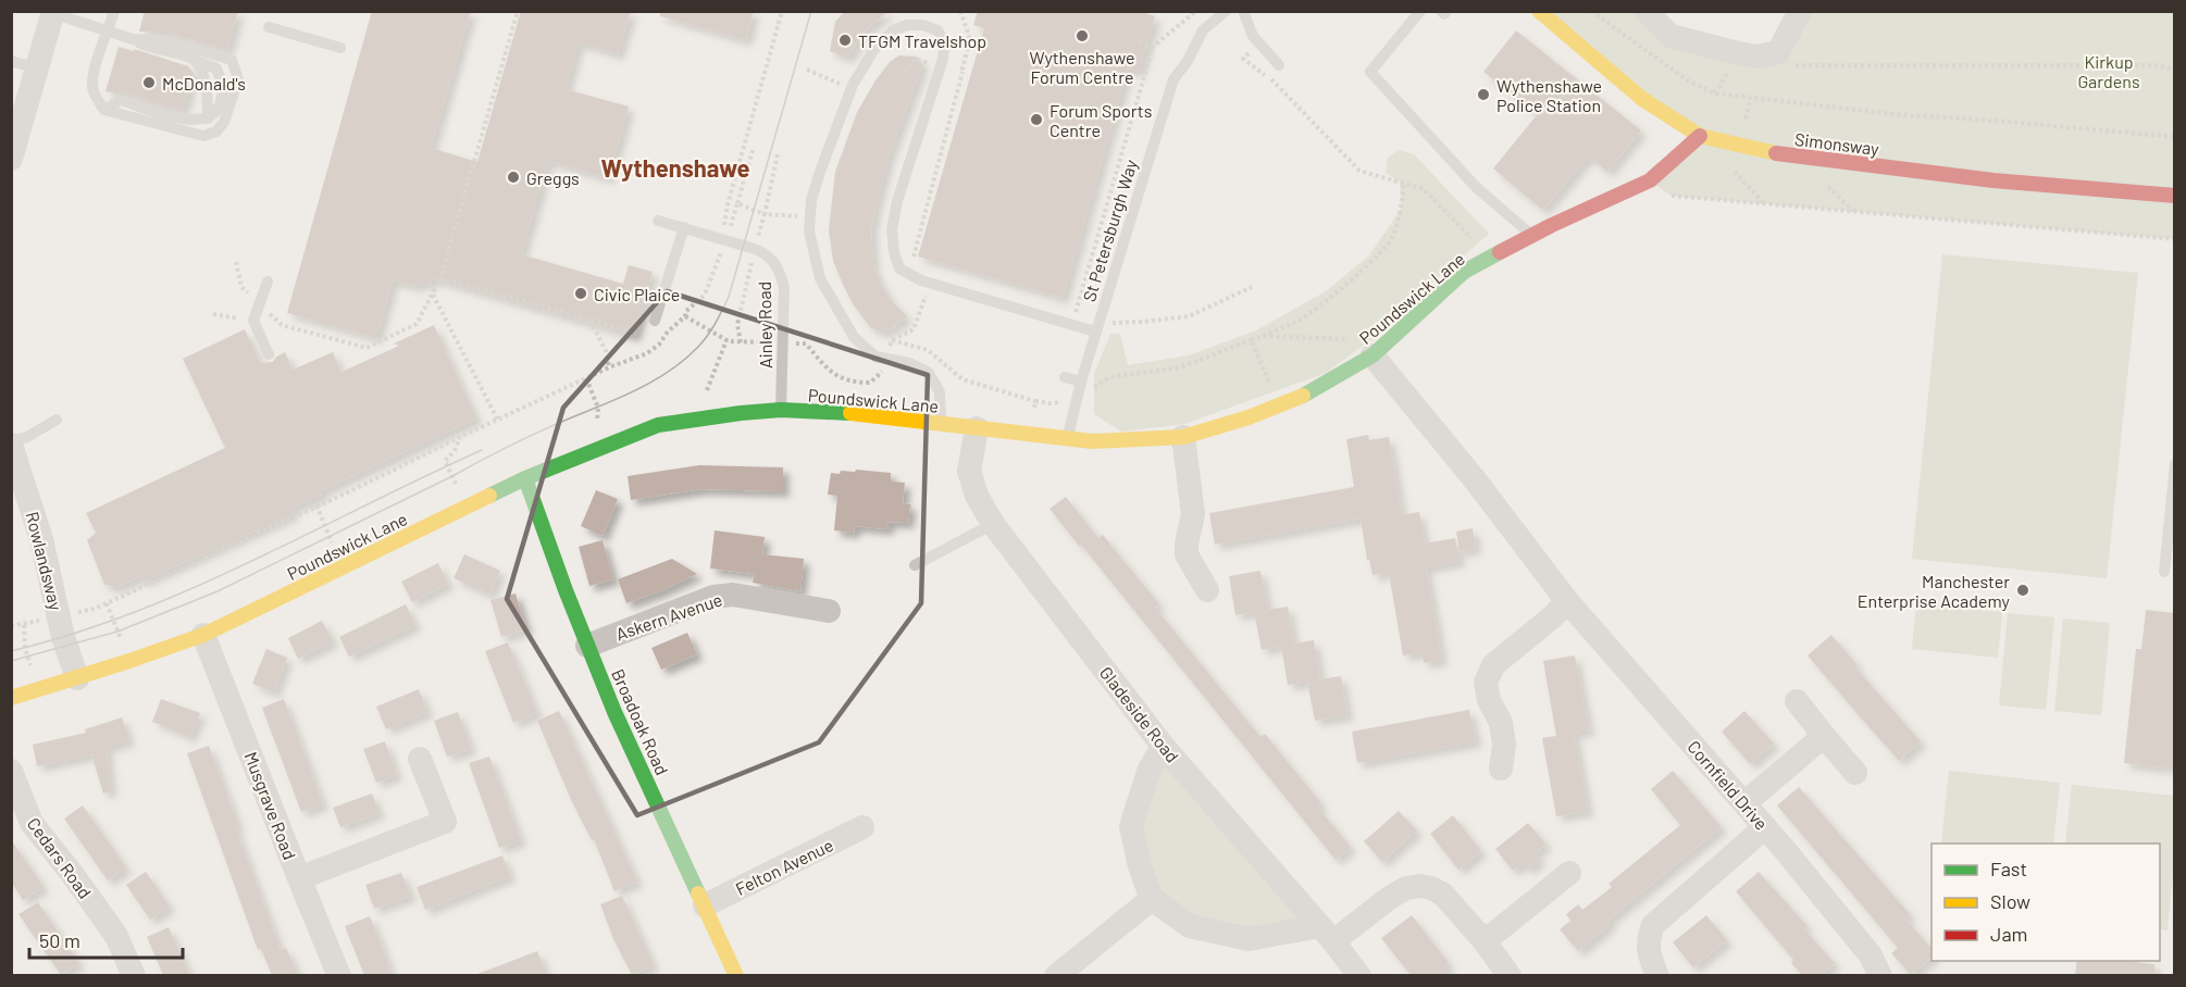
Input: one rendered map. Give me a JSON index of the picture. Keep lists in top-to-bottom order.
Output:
{
  "streets": {
    "street": [
      "Simonsway",
      "Poundswick Lane",
      "Rowlandsway",
      "Askern Avenue",
      "Gladeside Road",
      "Broadoak Road",
      "Cornfield Drive",
      "Musgrave Road",
      "Cedars Road",
      "Felton Avenue"
    ],
    "lane": ["St Petersburgh Way", "Ainley Road"]
  },
  "crossings": [
    ["Simonsway", "Poundswick Lane"],
    ["St Petersburgh Way", "Poundswick Lane"],
    ["Poundswick Lane", "Ainley Road"],
    ["Poundswick Lane", "Rowlandsway"],
    ["Poundswick Lane", "Gladeside Road"],
    ["Poundswick Lane", "Broadoak Road"],
    ["Poundswick Lane", "Cornfield Drive"],
    ["Poundswick Lane", "Musgrave Road"],
    ["Askern Avenue", "Broadoak Road"],
    ["Broadoak Road", "Felton Avenue"]
  ],
  "districts": ["Wythenshawe"],
  "parks": ["Kirkup Gardens"],
  "places": [
    "Wythenshawe Forum Centre",
    "TFGM Travelshop",
    "McDonald's",
    "Wythenshawe Police Station",
    "Forum Sports Centre",
    "Greggs",
    "Civic Plaice",
    "Manchester Enterprise Academy"
  ],
  "legend": ["Fast", "Slow", "Jam"],
  "scale_bar": "50 m"
}
